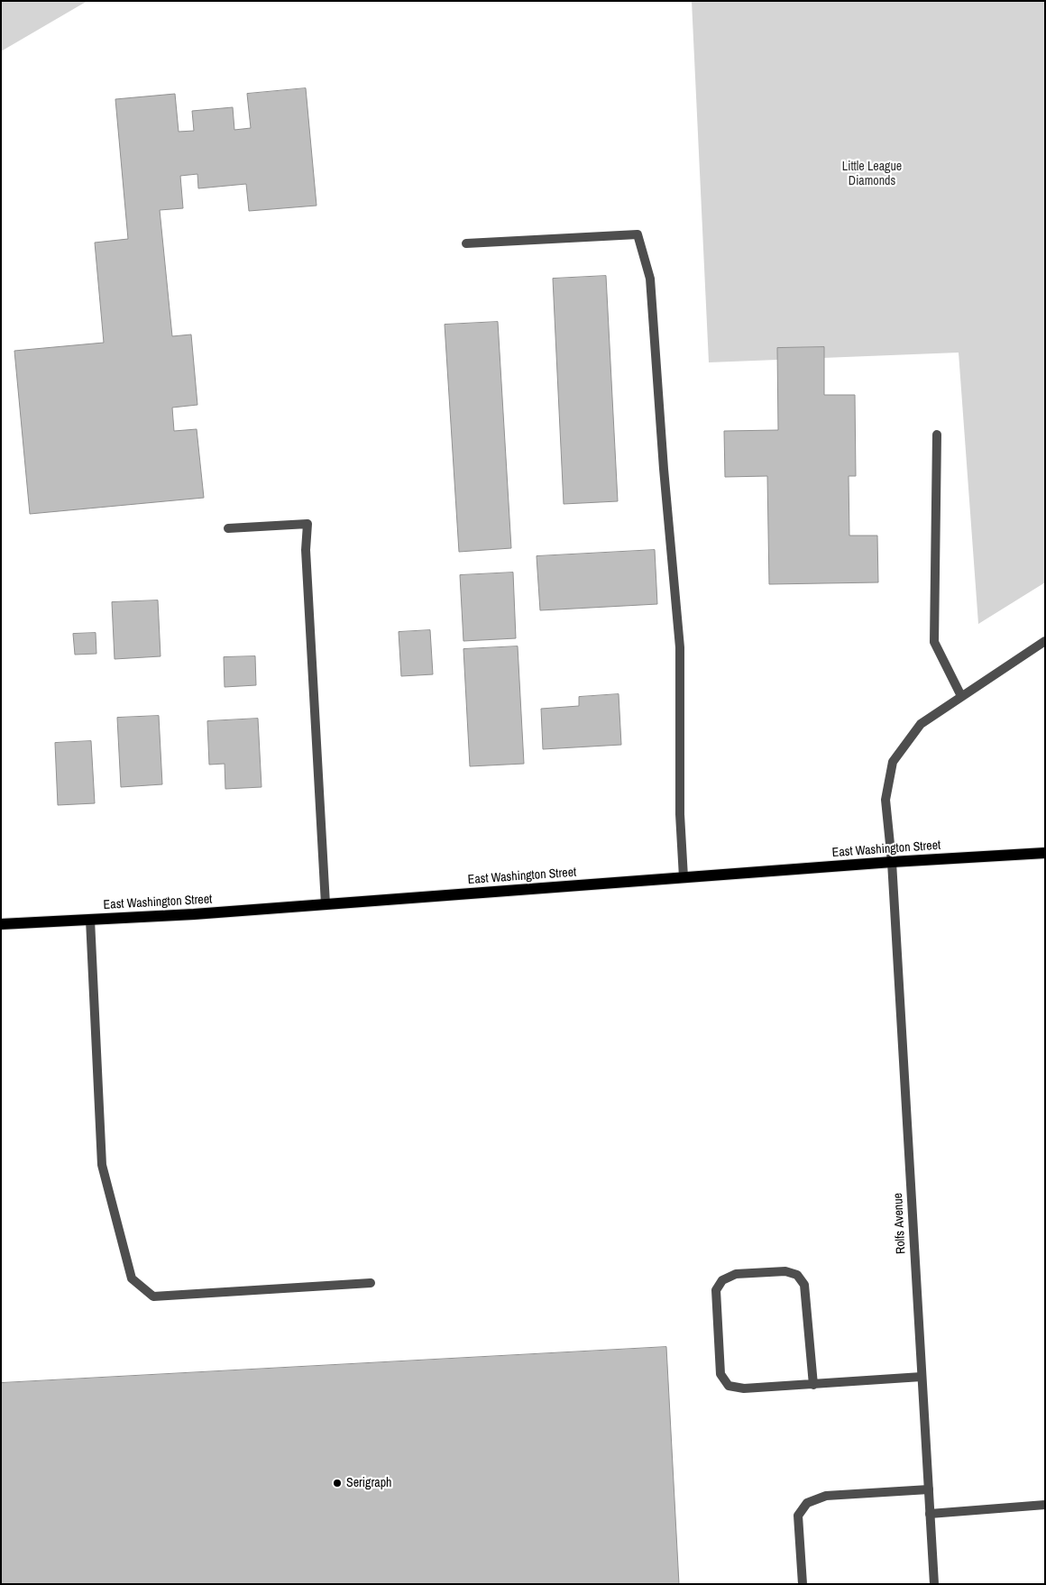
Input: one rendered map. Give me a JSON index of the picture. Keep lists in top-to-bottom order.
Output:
{
  "streets": {
    "main road": ["East Washington Street"],
    "street": ["Rolfs Avenue"]
  },
  "crossings": [
    ["East Washington Street", "Rolfs Avenue"]
  ],
  "parks": ["Little League Diamonds"],
  "places": ["Serigraph"]
}
